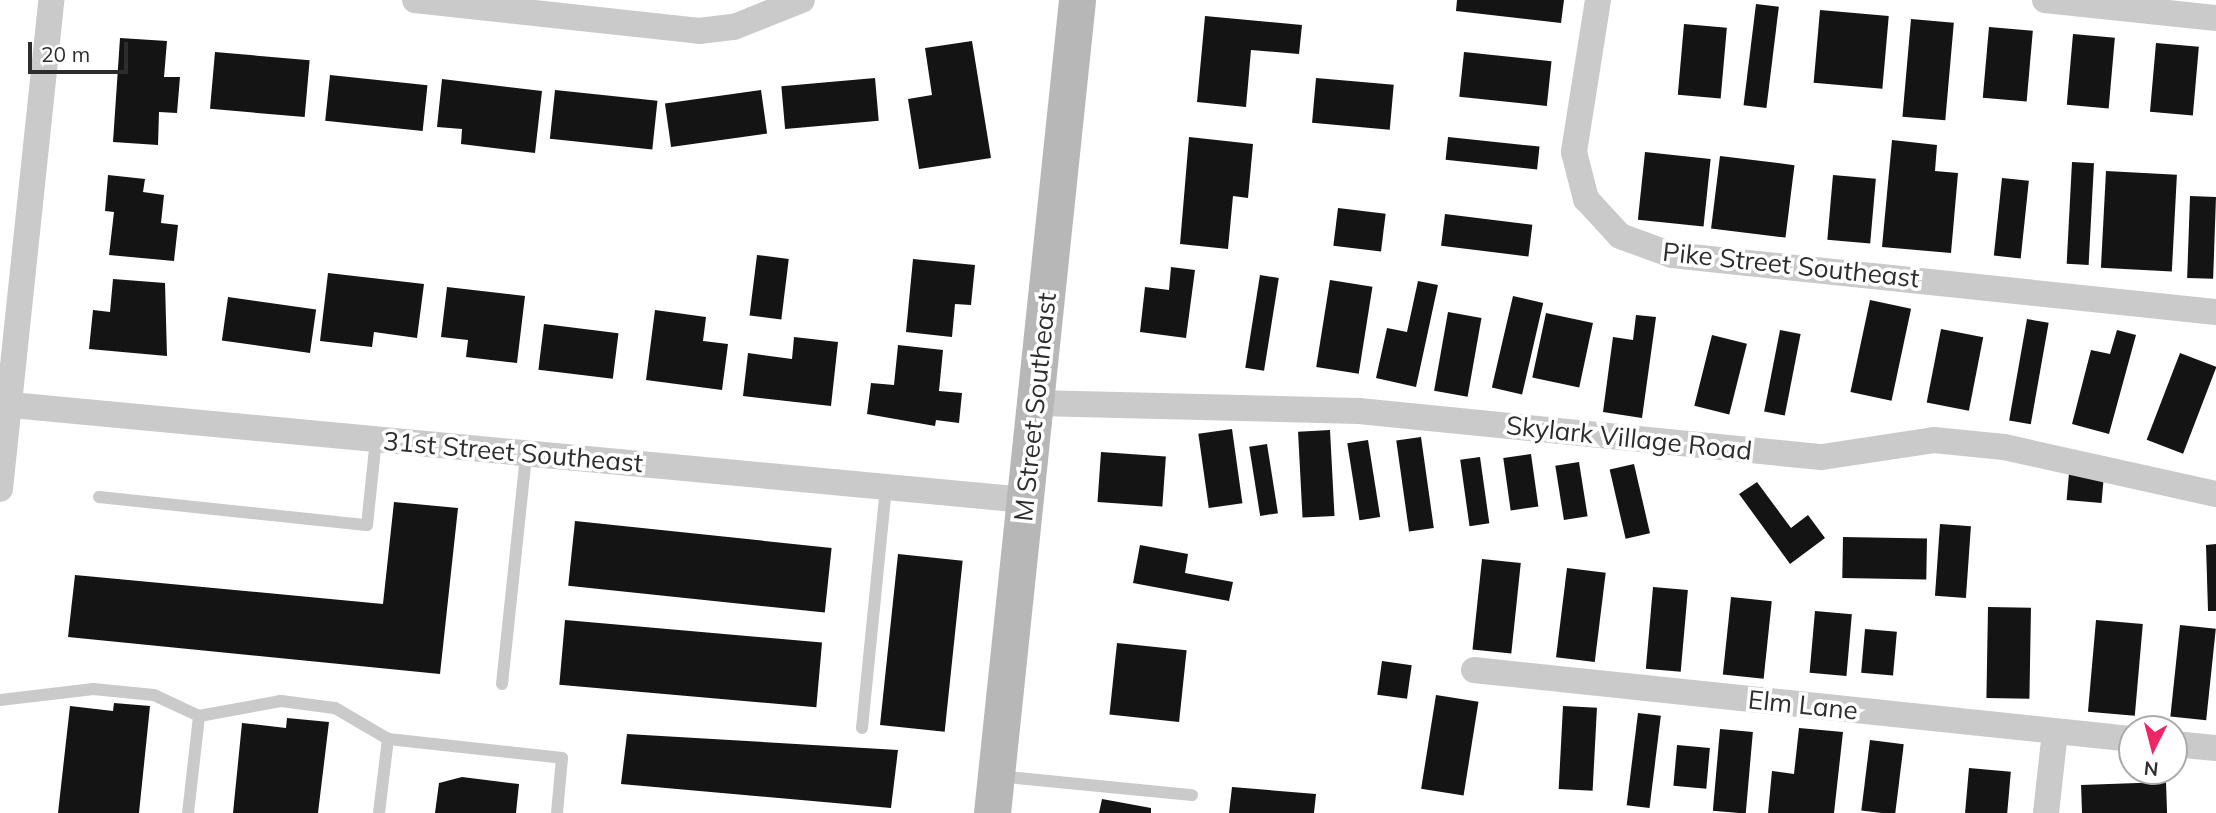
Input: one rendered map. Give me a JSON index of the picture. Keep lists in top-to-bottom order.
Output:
{
  "streets": {
    "street": [
      "Pike Street Southeast",
      "M Street Southeast",
      "Skylark Village Road",
      "31st Street Southeast",
      "Elm Lane"
    ]
  },
  "crossings": [
    ["M Street Southeast", "Skylark Village Road"],
    ["M Street Southeast", "31st Street Southeast"]
  ],
  "scale_bar": "20 m",
  "north": "bottom"
}
